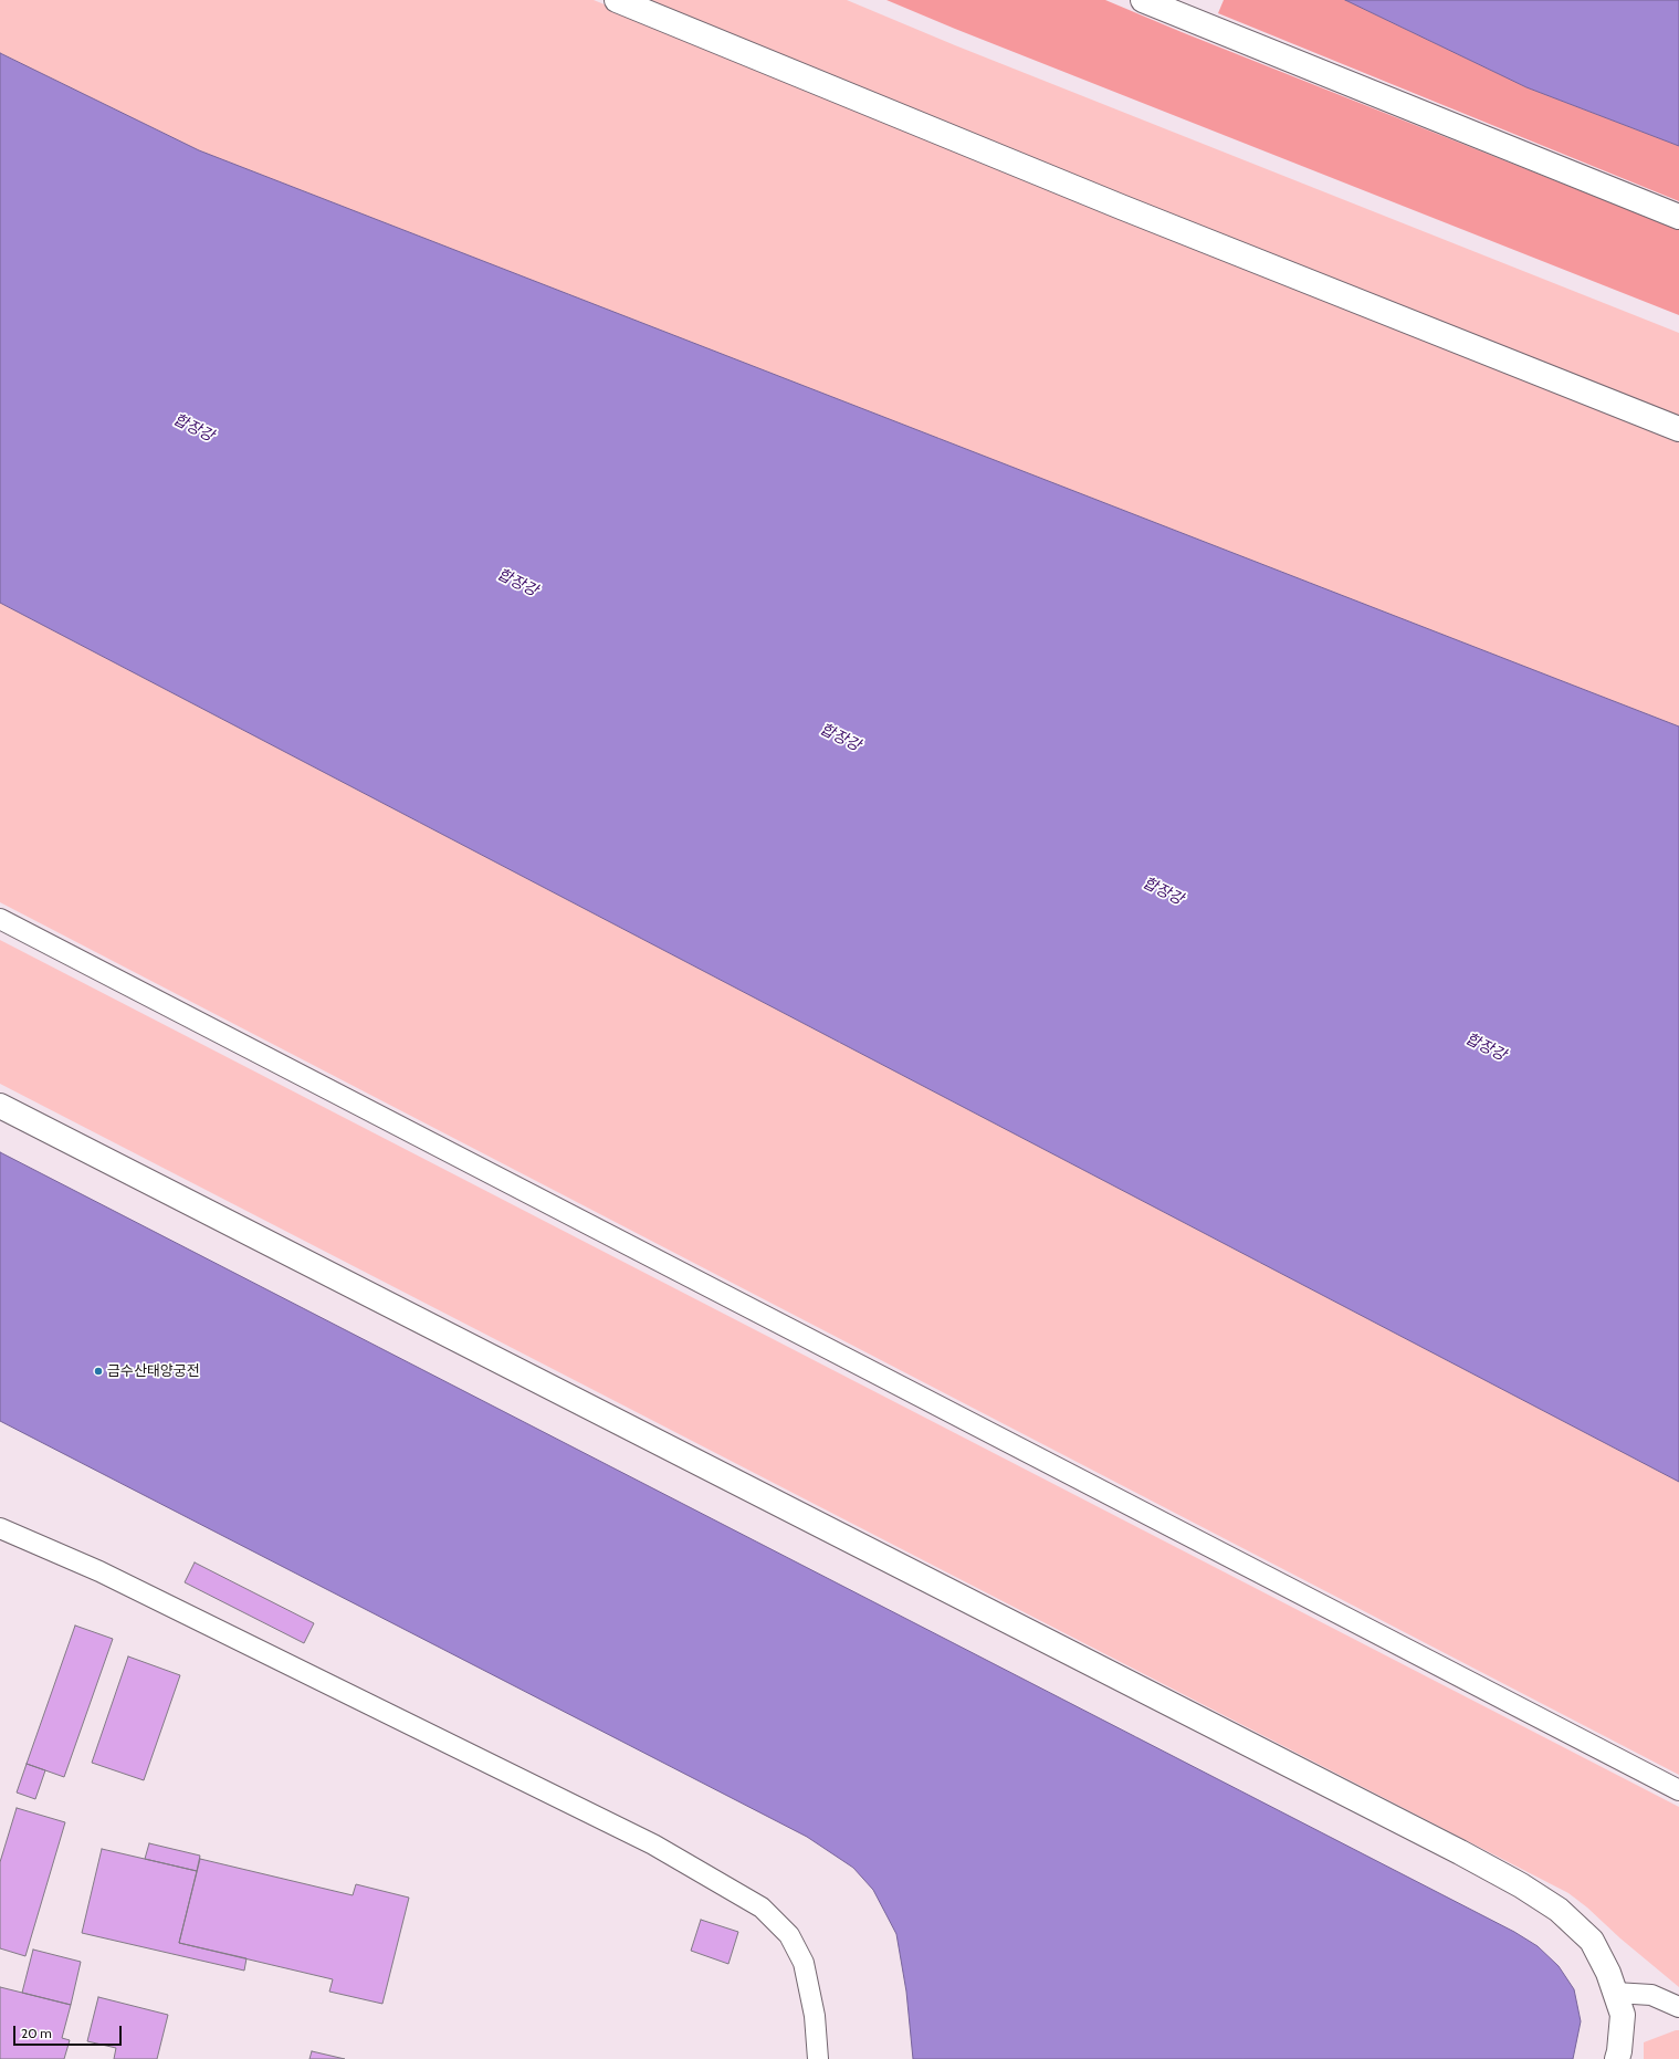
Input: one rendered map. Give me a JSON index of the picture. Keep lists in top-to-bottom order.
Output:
{
  "water": ["합장강"],
  "places": ["금수산태양궁전"],
  "scale_bar": "20 m"
}
